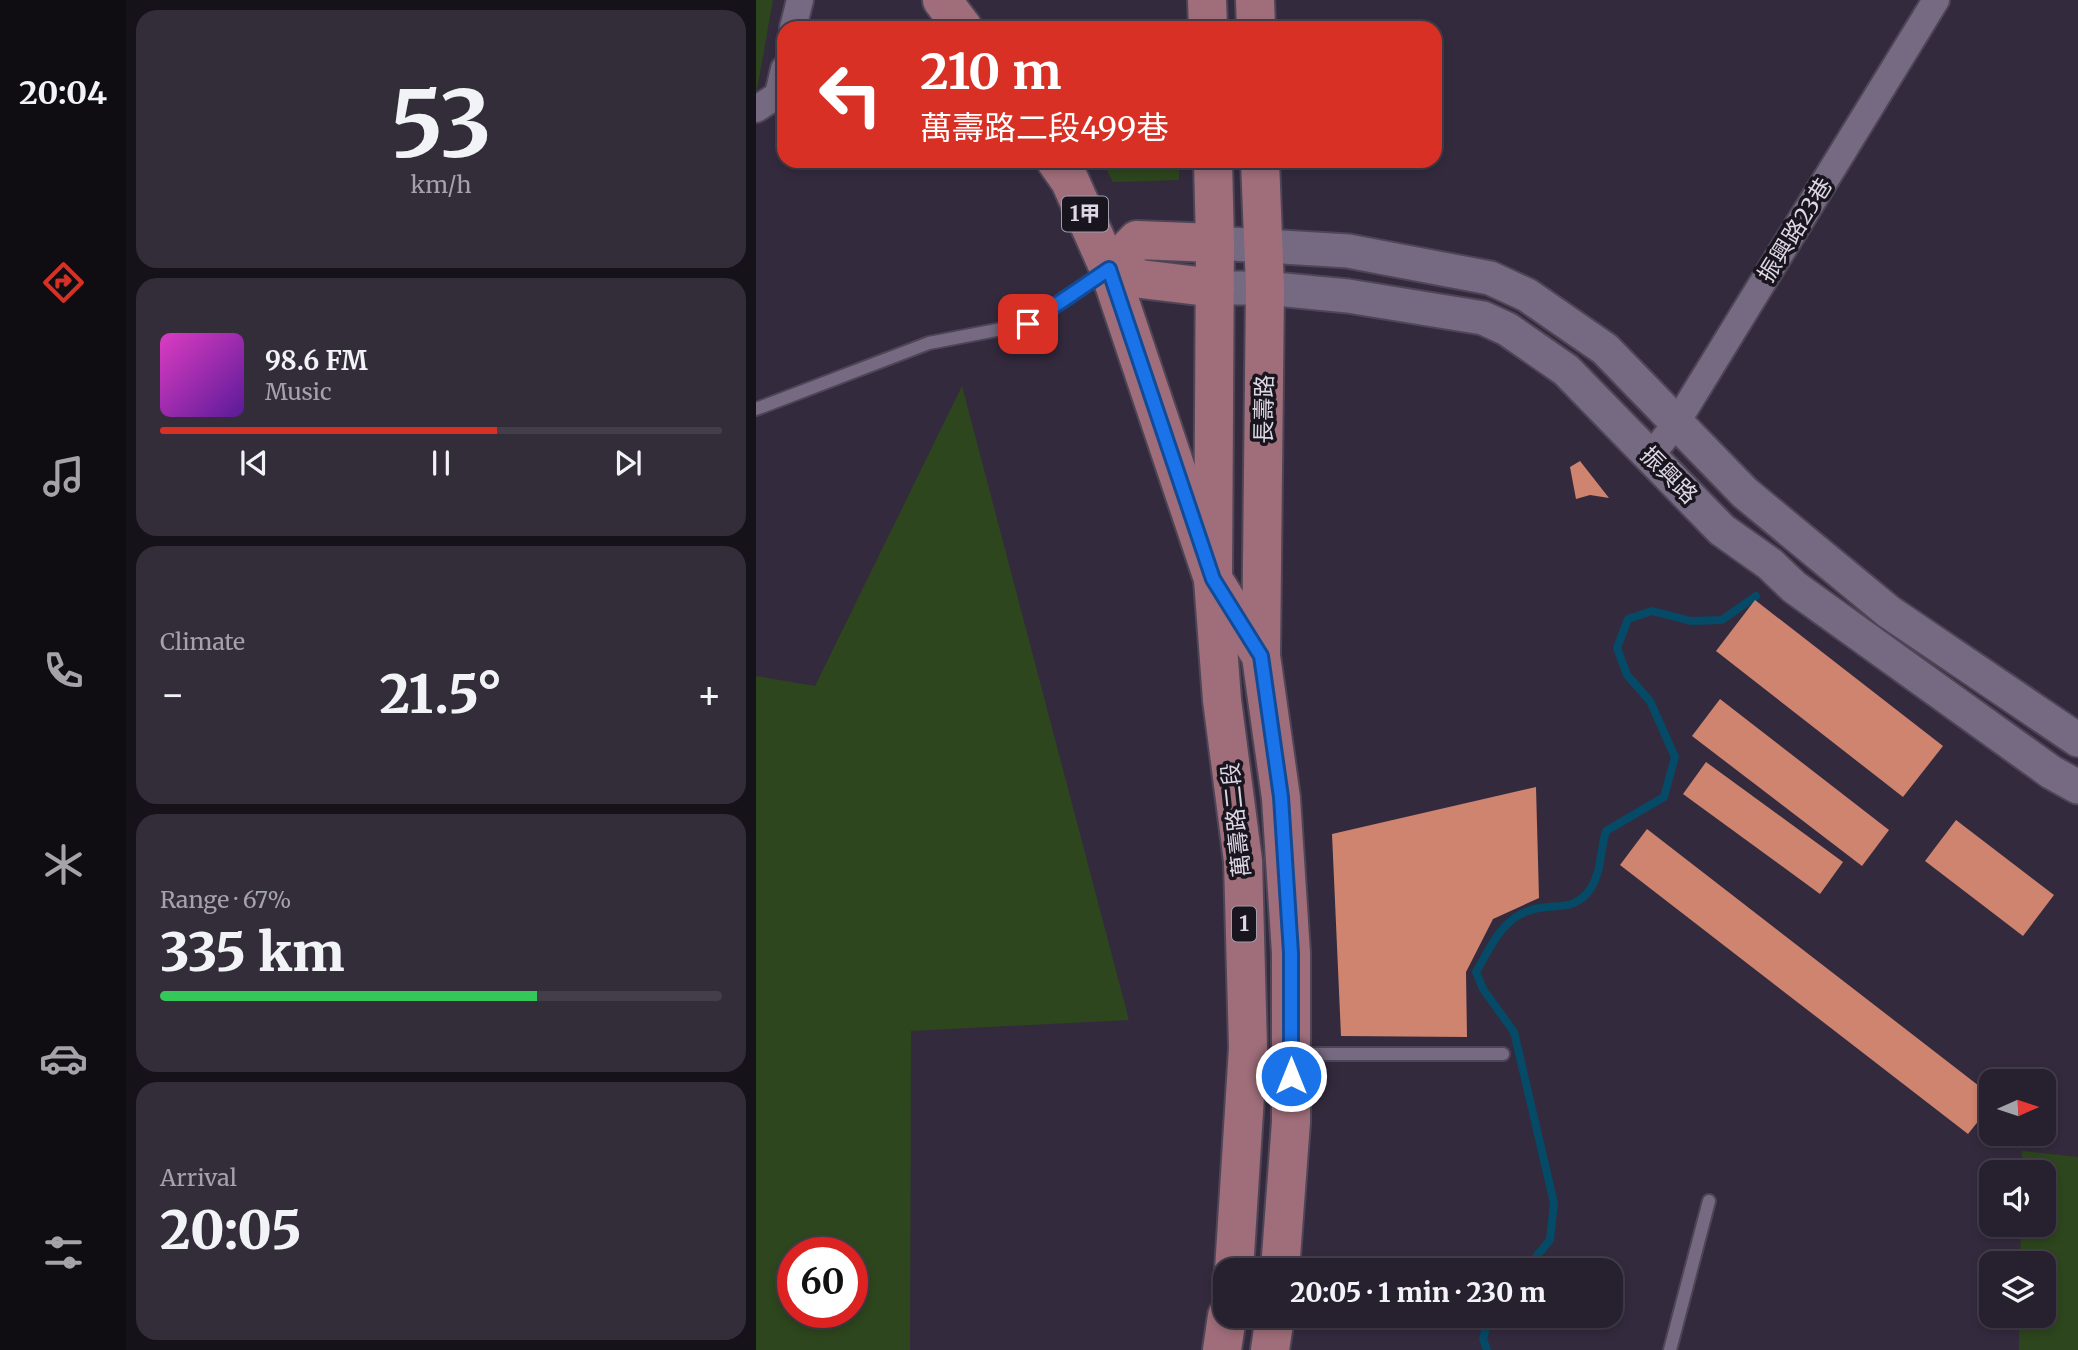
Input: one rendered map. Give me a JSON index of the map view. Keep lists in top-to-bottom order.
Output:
{
  "streets": {
    "main road": [
      "1甲",
      "長壽路",
      "萬壽路二段",
      "1"
    ],
    "street": ["振興路23巷", "振興路"]
  },
  "crossings": [
    ["振興路23巷", "振興路"],
    ["長壽路", "振興路"],
    ["長壽路", "萬壽路二段"],
    ["振興路", "1"],
    ["萬壽路二段", "1"]
  ],
  "north": "right",
  "page": {
    "tabs": "20:04",
    "tile": [
      ["53", "km/h"],
      "Climate",
      ["Range · 67%", "335 km"],
      ["Arrival", "20:05"]
    ],
    "turn": ["210 m", "萬壽路二段499巷"],
    "song": ["98.6 FM", "Music"],
    "heat": ["−", "21.5°", "+"],
    "limit": "60",
    "trip": "20:05 · 1 min · 230 m"
  }
}
